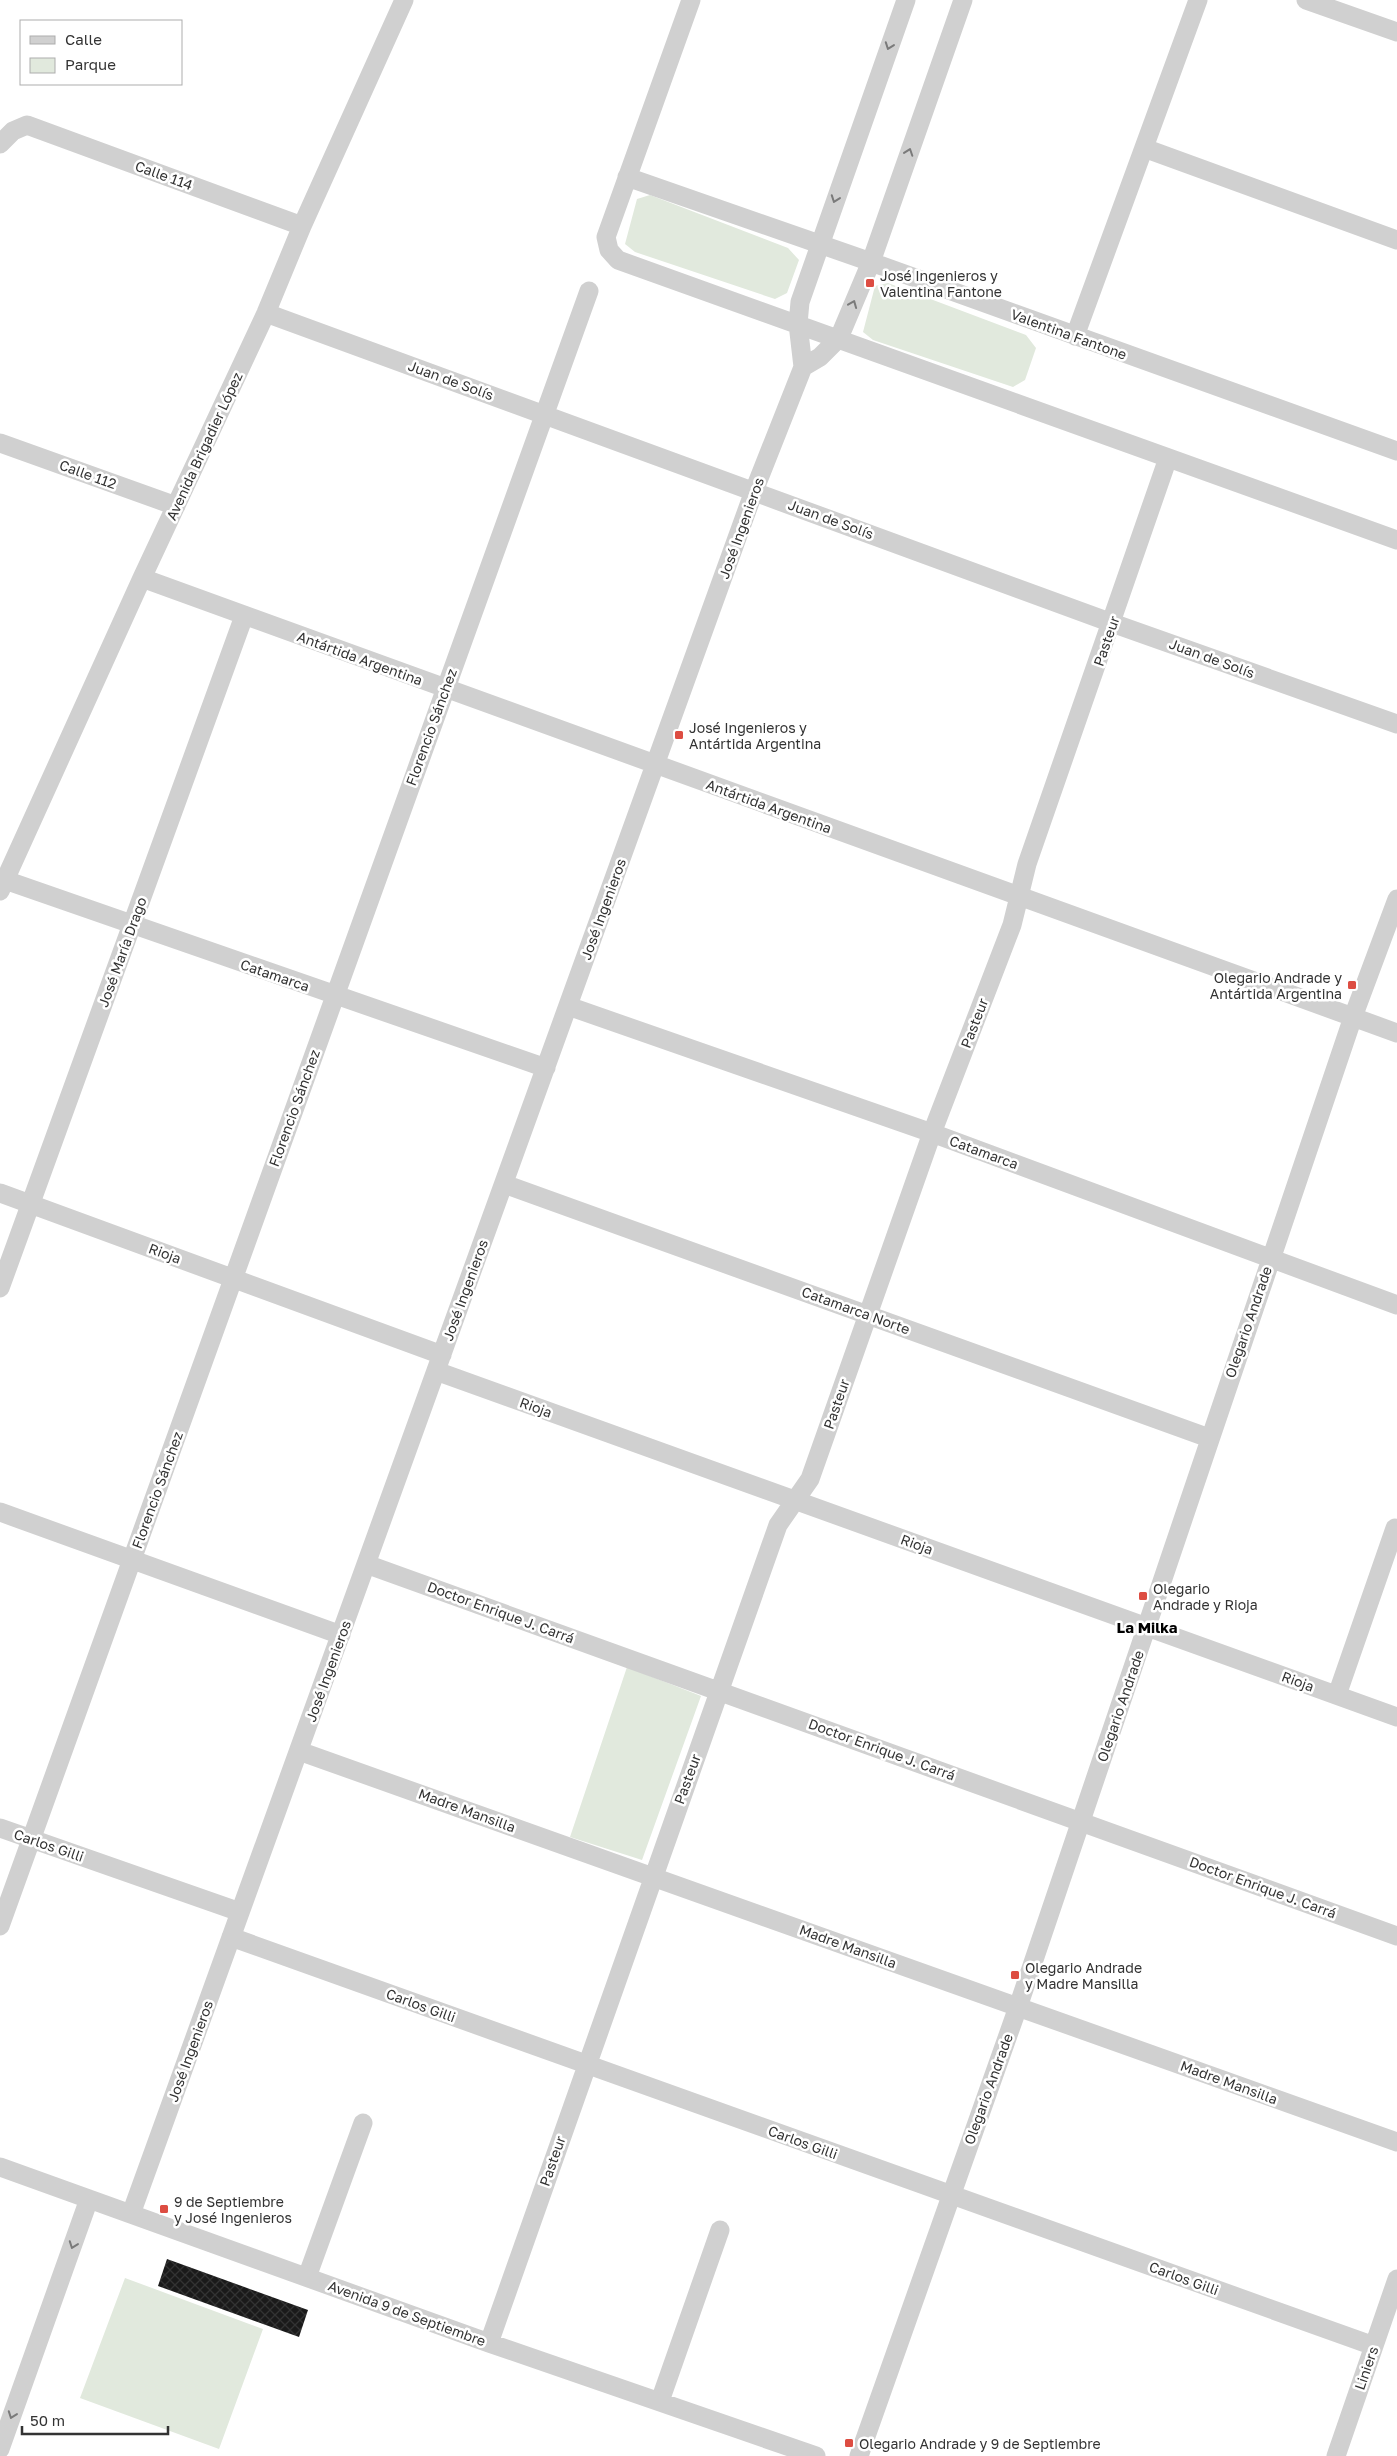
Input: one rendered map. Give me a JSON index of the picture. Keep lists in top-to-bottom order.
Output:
{
  "streets": {
    "street": [
      "Calle 114",
      "Valentina Fantone",
      "Juan de Solís",
      "Avenida Brigadier López",
      "Calle 112",
      "José Ingenieros",
      "Pasteur",
      "Antártida Argentina",
      "Florencio Sánchez",
      "José María Drago",
      "Catamarca",
      "Rioja",
      "Catamarca Norte",
      "Olegario Andrade",
      "Doctor Enrique J. Carrá",
      "Madre Mansilla",
      "Carlos Gilli",
      "Avenida 9 de Septiembre",
      "Liniers"
    ]
  },
  "crossings": [
    ["Calle 114", "Avenida Brigadier López"],
    ["Juan de Solís", "Avenida Brigadier López"],
    ["Juan de Solís", "José Ingenieros"],
    ["Juan de Solís", "Pasteur"],
    ["Juan de Solís", "Florencio Sánchez"],
    ["Avenida Brigadier López", "Calle 112"],
    ["Avenida Brigadier López", "Antártida Argentina"],
    ["Avenida Brigadier López", "Catamarca"],
    ["José Ingenieros", "Antártida Argentina"],
    ["José Ingenieros", "Catamarca"],
    ["José Ingenieros", "Rioja"],
    ["José Ingenieros", "Catamarca Norte"],
    ["José Ingenieros", "Doctor Enrique J. Carrá"],
    ["José Ingenieros", "Madre Mansilla"],
    ["José Ingenieros", "Carlos Gilli"],
    ["José Ingenieros", "Avenida 9 de Septiembre"],
    ["Pasteur", "Antártida Argentina"],
    ["Pasteur", "Catamarca"],
    ["Pasteur", "Rioja"],
    ["Pasteur", "Catamarca Norte"],
    ["Pasteur", "Doctor Enrique J. Carrá"],
    ["Pasteur", "Madre Mansilla"],
    ["Pasteur", "Carlos Gilli"],
    ["Pasteur", "Avenida 9 de Septiembre"],
    ["Antártida Argentina", "Florencio Sánchez"],
    ["Antártida Argentina", "José María Drago"],
    ["Antártida Argentina", "Olegario Andrade"],
    ["Florencio Sánchez", "Catamarca"],
    ["Florencio Sánchez", "Rioja"],
    ["Florencio Sánchez", "Carlos Gilli"],
    ["José María Drago", "Catamarca"],
    ["José María Drago", "Rioja"],
    ["Catamarca", "Olegario Andrade"],
    ["Rioja", "Olegario Andrade"],
    ["Catamarca Norte", "Olegario Andrade"],
    ["Olegario Andrade", "Doctor Enrique J. Carrá"],
    ["Olegario Andrade", "Madre Mansilla"],
    ["Olegario Andrade", "Carlos Gilli"],
    ["Carlos Gilli", "Liniers"]
  ],
  "districts": ["La Milka"],
  "places": {
    "transit": [
      "José Ingenieros y Valentina Fantone",
      "José Ingenieros y Antártida Argentina",
      "Olegario Andrade y Antártida Argentina",
      "Olegario Andrade y Rioja",
      "Olegario Andrade y Madre Mansilla",
      "9 de Septiembre y José Ingenieros",
      "Olegario Andrade y 9 de Septiembre"
    ]
  },
  "legend": ["Calle", "Parque"],
  "scale_bar": "50 m"
}
